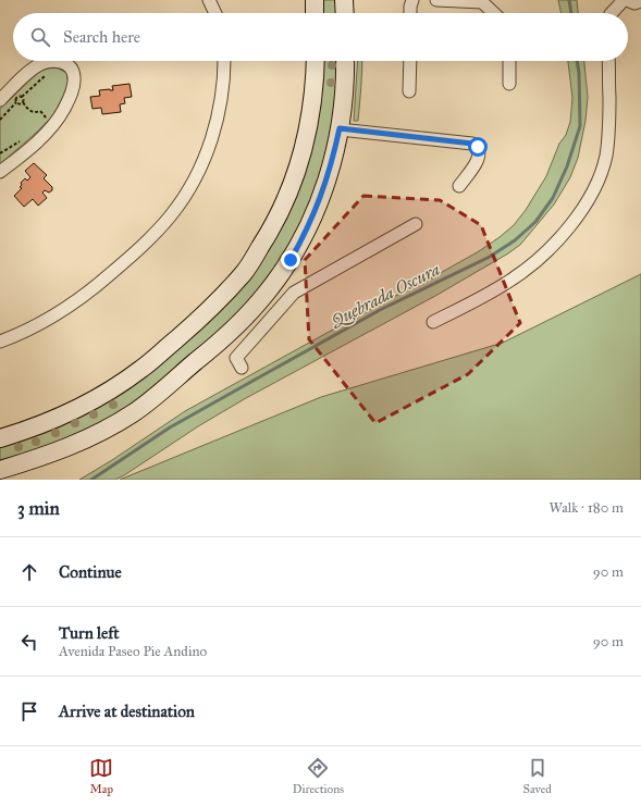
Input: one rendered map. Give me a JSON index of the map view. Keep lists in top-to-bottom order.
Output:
{
  "water": ["Quebrada Oscura"],
  "page": {
    "search": "Search here",
    "heading": ["3 min", "Walk · 180 m"],
    "list": [
      ["Continue", "90 m"],
      ["Turn left", "Avenida Paseo Pie Andino", "90 m"],
      "Arrive at destination"
    ],
    "nav": ["Map", "Directions", "Saved"]
  }
}
